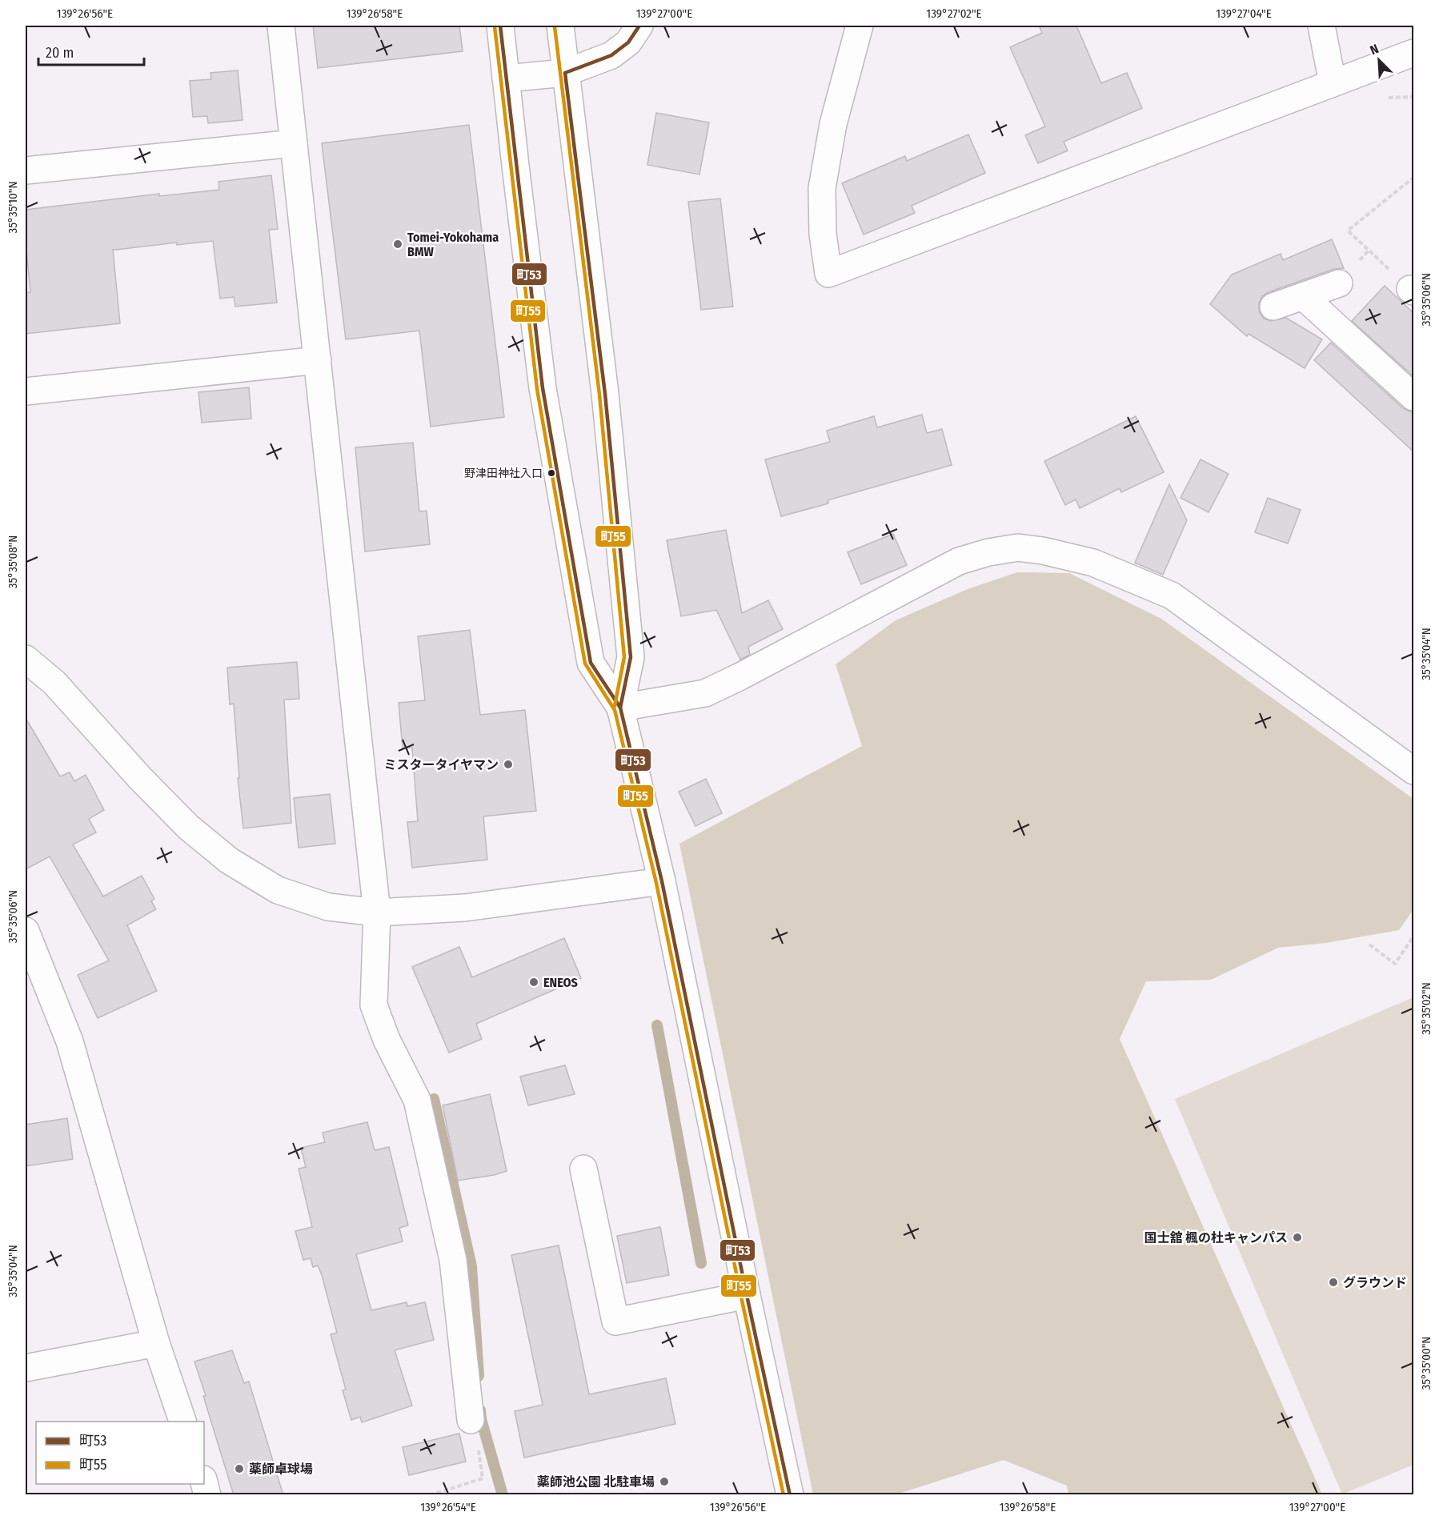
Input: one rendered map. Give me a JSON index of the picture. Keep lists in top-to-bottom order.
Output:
{
  "places": [
    "Tomei-Yokohama BMW",
    "野津田神社入口",
    "ミスタータイヤマン",
    "ENEOS",
    "国士舘 楓の杜キャンパス",
    "グラウンド",
    "薬師卓球場",
    "薬師池公園 北駐車場"
  ],
  "lines": ["transit line 町53", "transit line 町55"],
  "legend": ["町53", "町55"],
  "scale_bar": "20 m",
  "north": "top left",
  "coordinates": [
    "139°26'56\"E",
    "139°26'58\"E",
    "139°27'00\"E",
    "139°27'02\"E",
    "139°27'04\"E",
    "35°35'10\"N",
    "35°35'06\"N",
    "35°35'08\"N",
    "35°35'04\"N",
    "35°35'02\"N",
    "35°35'00\"N",
    "139°26'54\"E"
  ]
}
